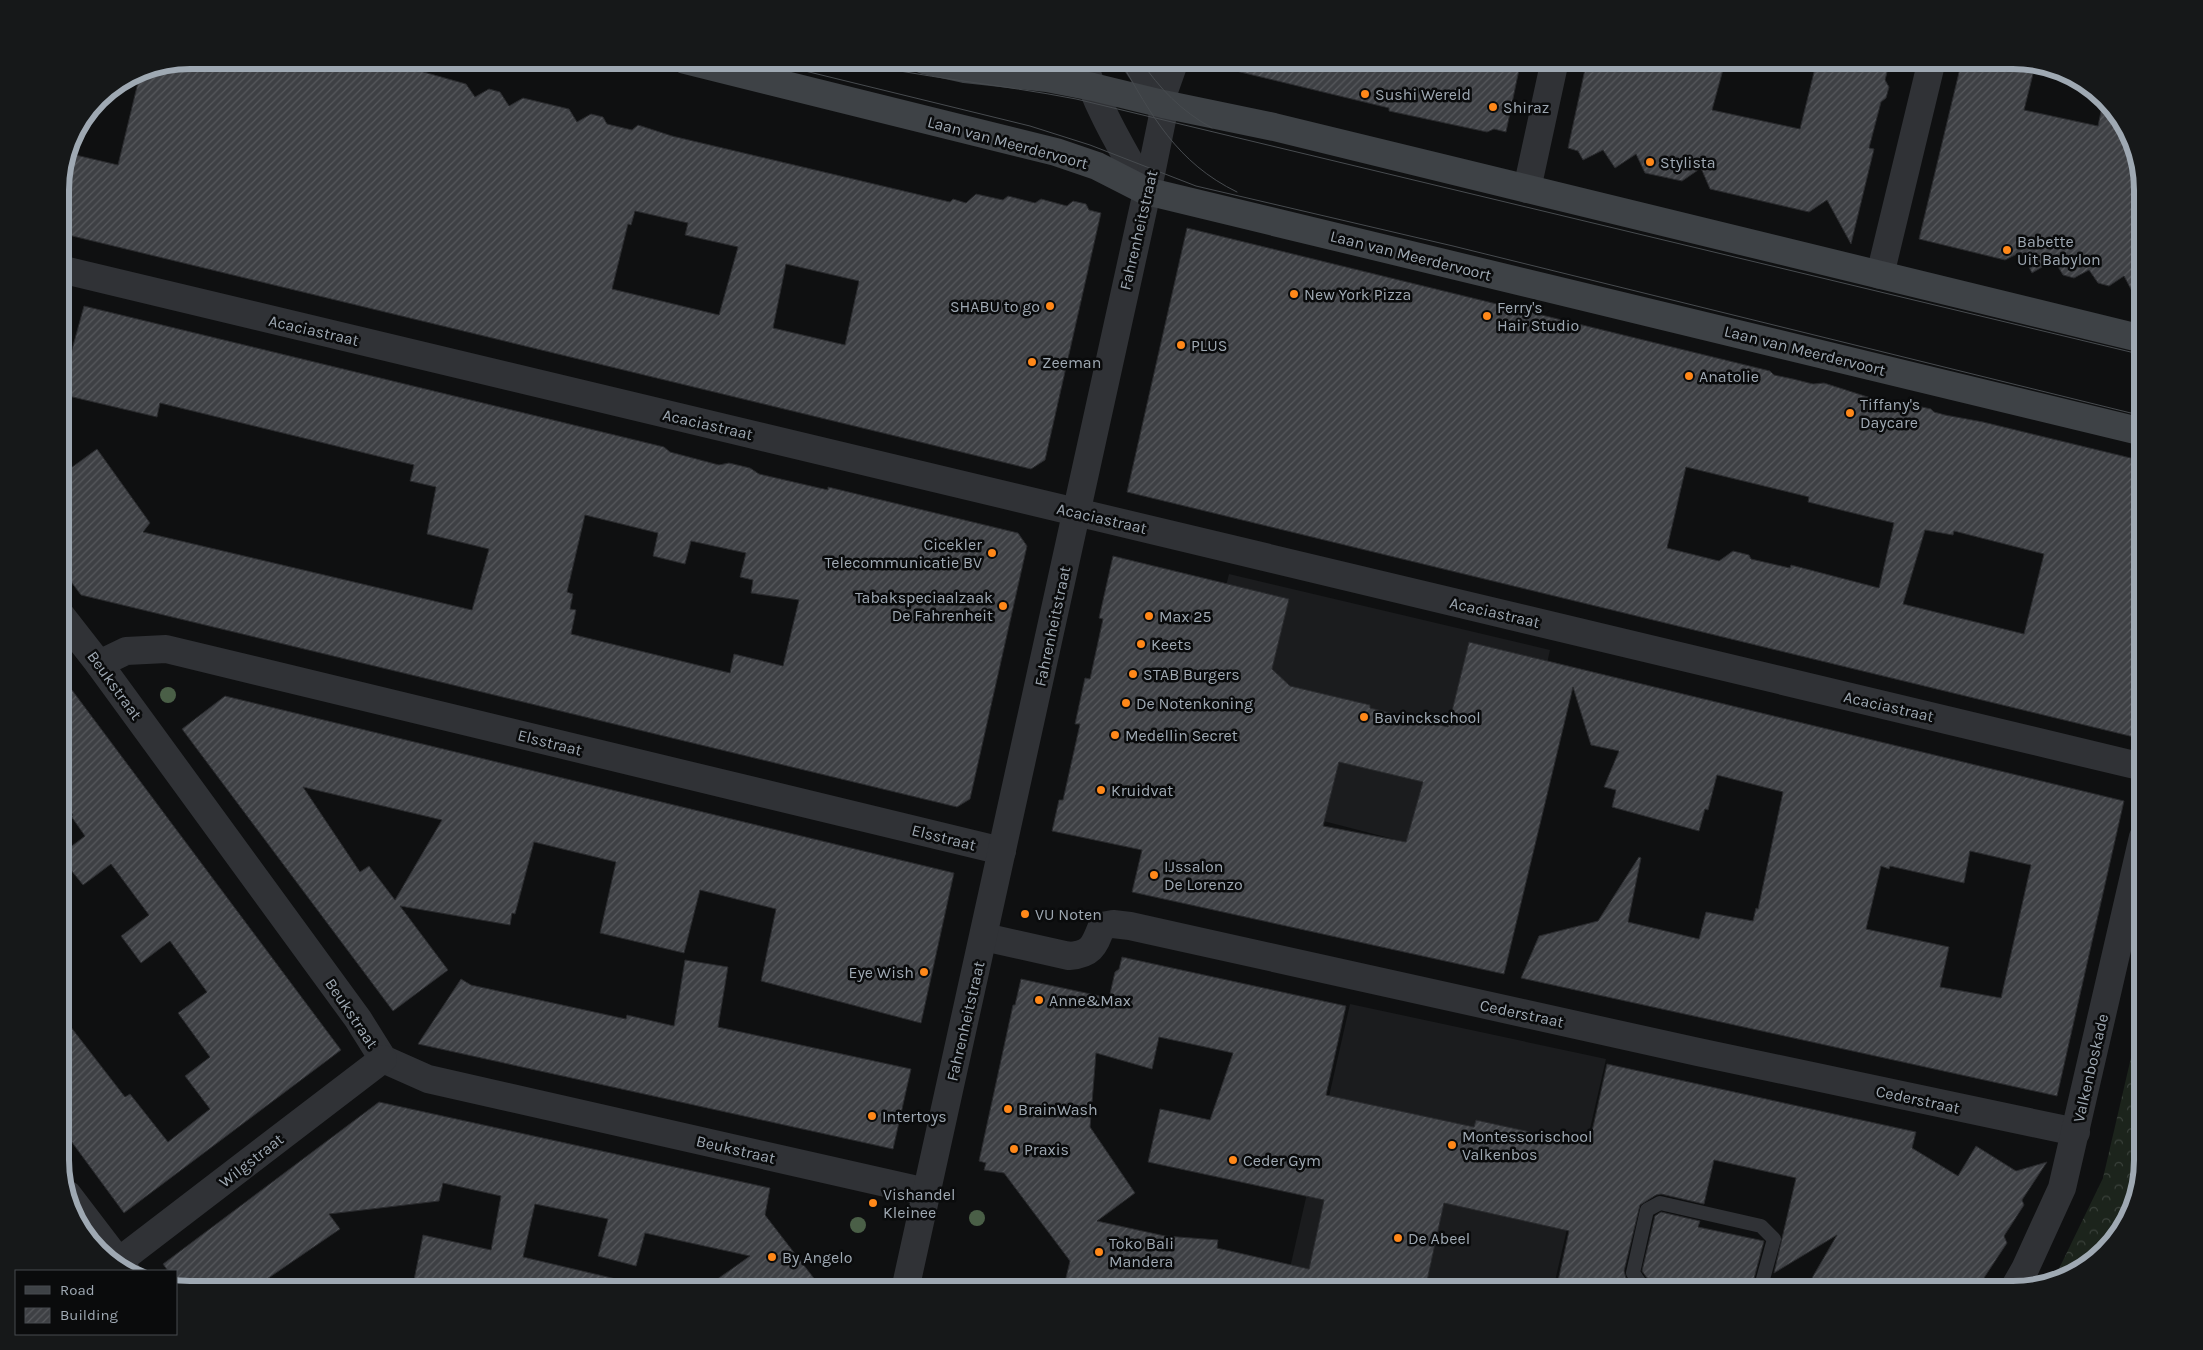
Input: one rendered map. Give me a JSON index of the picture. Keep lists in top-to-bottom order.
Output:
{
  "streets": {
    "street": [
      "Laan van Meerdervoort",
      "Fahrenheitstraat",
      "Acaciastraat",
      "Beukstraat",
      "Elsstraat",
      "Cederstraat",
      "Valkenboskade",
      "Wilgstraat"
    ]
  },
  "crossings": [
    ["Laan van Meerdervoort", "Fahrenheitstraat"],
    ["Fahrenheitstraat", "Acaciastraat"],
    ["Fahrenheitstraat", "Beukstraat"],
    ["Fahrenheitstraat", "Elsstraat"],
    ["Fahrenheitstraat", "Cederstraat"],
    ["Beukstraat", "Elsstraat"],
    ["Beukstraat", "Wilgstraat"],
    ["Cederstraat", "Valkenboskade"]
  ],
  "places": [
    "Sushi Wereld",
    "Shiraz",
    "Stylista",
    "Babette Uit Babylon",
    "New York Pizza",
    "SHABU to go",
    "Ferry's Hair Studio",
    "PLUS",
    "Zeeman",
    "Anatolie",
    "Tiffany's Daycare",
    "Cicekler Telecommunicatie BV",
    "Tabakspeciaalzaak De Fahrenheit",
    "Max 25",
    "Keets",
    "STAB Burgers",
    "De Notenkoning",
    "Bavinckschool",
    "Medellin Secret",
    "Kruidvat",
    "IJssalon De Lorenzo",
    "VU Noten",
    "Eye Wish",
    "Anne&Max",
    "BrainWash",
    "Intertoys",
    "Montessorischool Valkenbos",
    "Praxis",
    "Ceder Gym",
    "Vishandel Kleinee",
    "De Abeel",
    "Toko Bali Mandera",
    "By Angelo"
  ],
  "legend": ["Road", "Building"]
}
